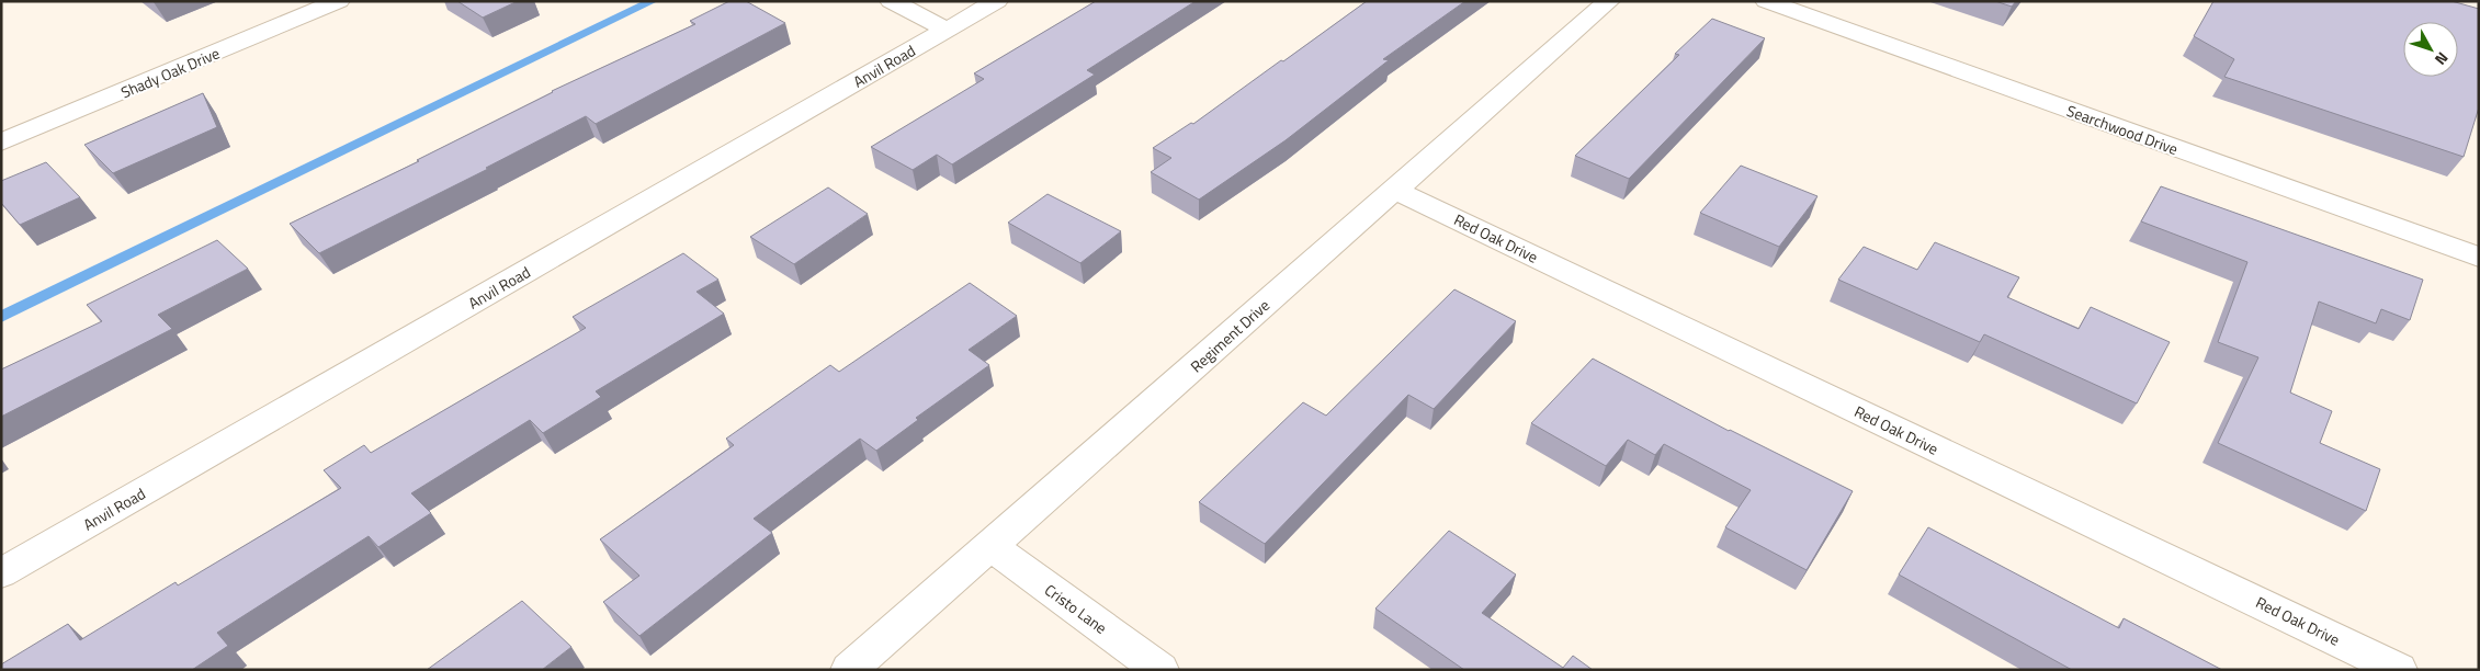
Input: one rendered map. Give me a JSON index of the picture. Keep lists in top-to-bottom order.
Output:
{
  "streets": {
    "street": [
      "Anvil Road",
      "Shady Oak Drive",
      "Searchwood Drive",
      "Red Oak Drive",
      "Regiment Drive",
      "Cristo Lane"
    ]
  },
  "crossings": [
    ["Red Oak Drive", "Regiment Drive"],
    ["Regiment Drive", "Cristo Lane"]
  ],
  "north": "bottom right"
}
